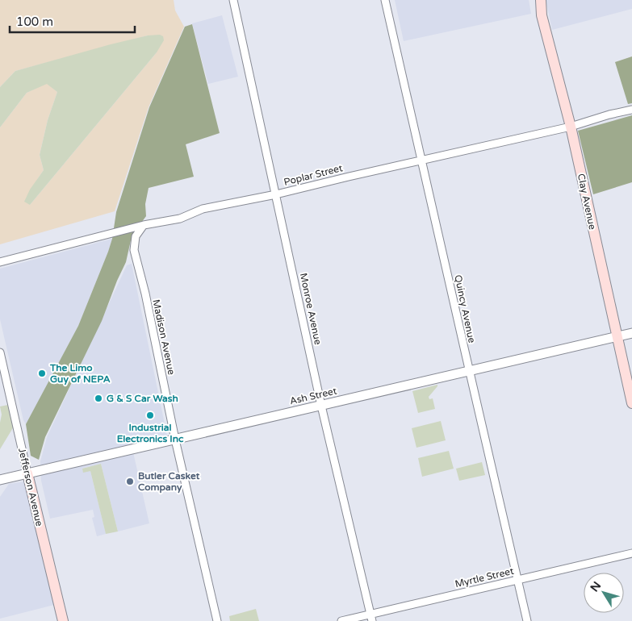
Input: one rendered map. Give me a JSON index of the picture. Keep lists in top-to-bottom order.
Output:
{
  "streets": {
    "main road": ["Clay Avenue", "Jefferson Avenue"],
    "street": [
      "Poplar Street",
      "Monroe Avenue",
      "Quincy Avenue",
      "Madison Avenue",
      "Ash Street",
      "Myrtle Street"
    ]
  },
  "crossings": [
    ["Poplar Street", "Clay Avenue"],
    ["Poplar Street", "Monroe Avenue"],
    ["Poplar Street", "Quincy Avenue"],
    ["Poplar Street", "Madison Avenue"],
    ["Clay Avenue", "Ash Street"],
    ["Monroe Avenue", "Ash Street"],
    ["Monroe Avenue", "Myrtle Street"],
    ["Quincy Avenue", "Ash Street"],
    ["Quincy Avenue", "Myrtle Street"],
    ["Madison Avenue", "Ash Street"],
    ["Ash Street", "Jefferson Avenue"]
  ],
  "places": [
    "The Limo Guy of NEPA",
    "G & S Car Wash",
    "Industrial Electronics Inc",
    "Butler Casket Company"
  ],
  "scale_bar": "100 m",
  "north": "top left"
}
